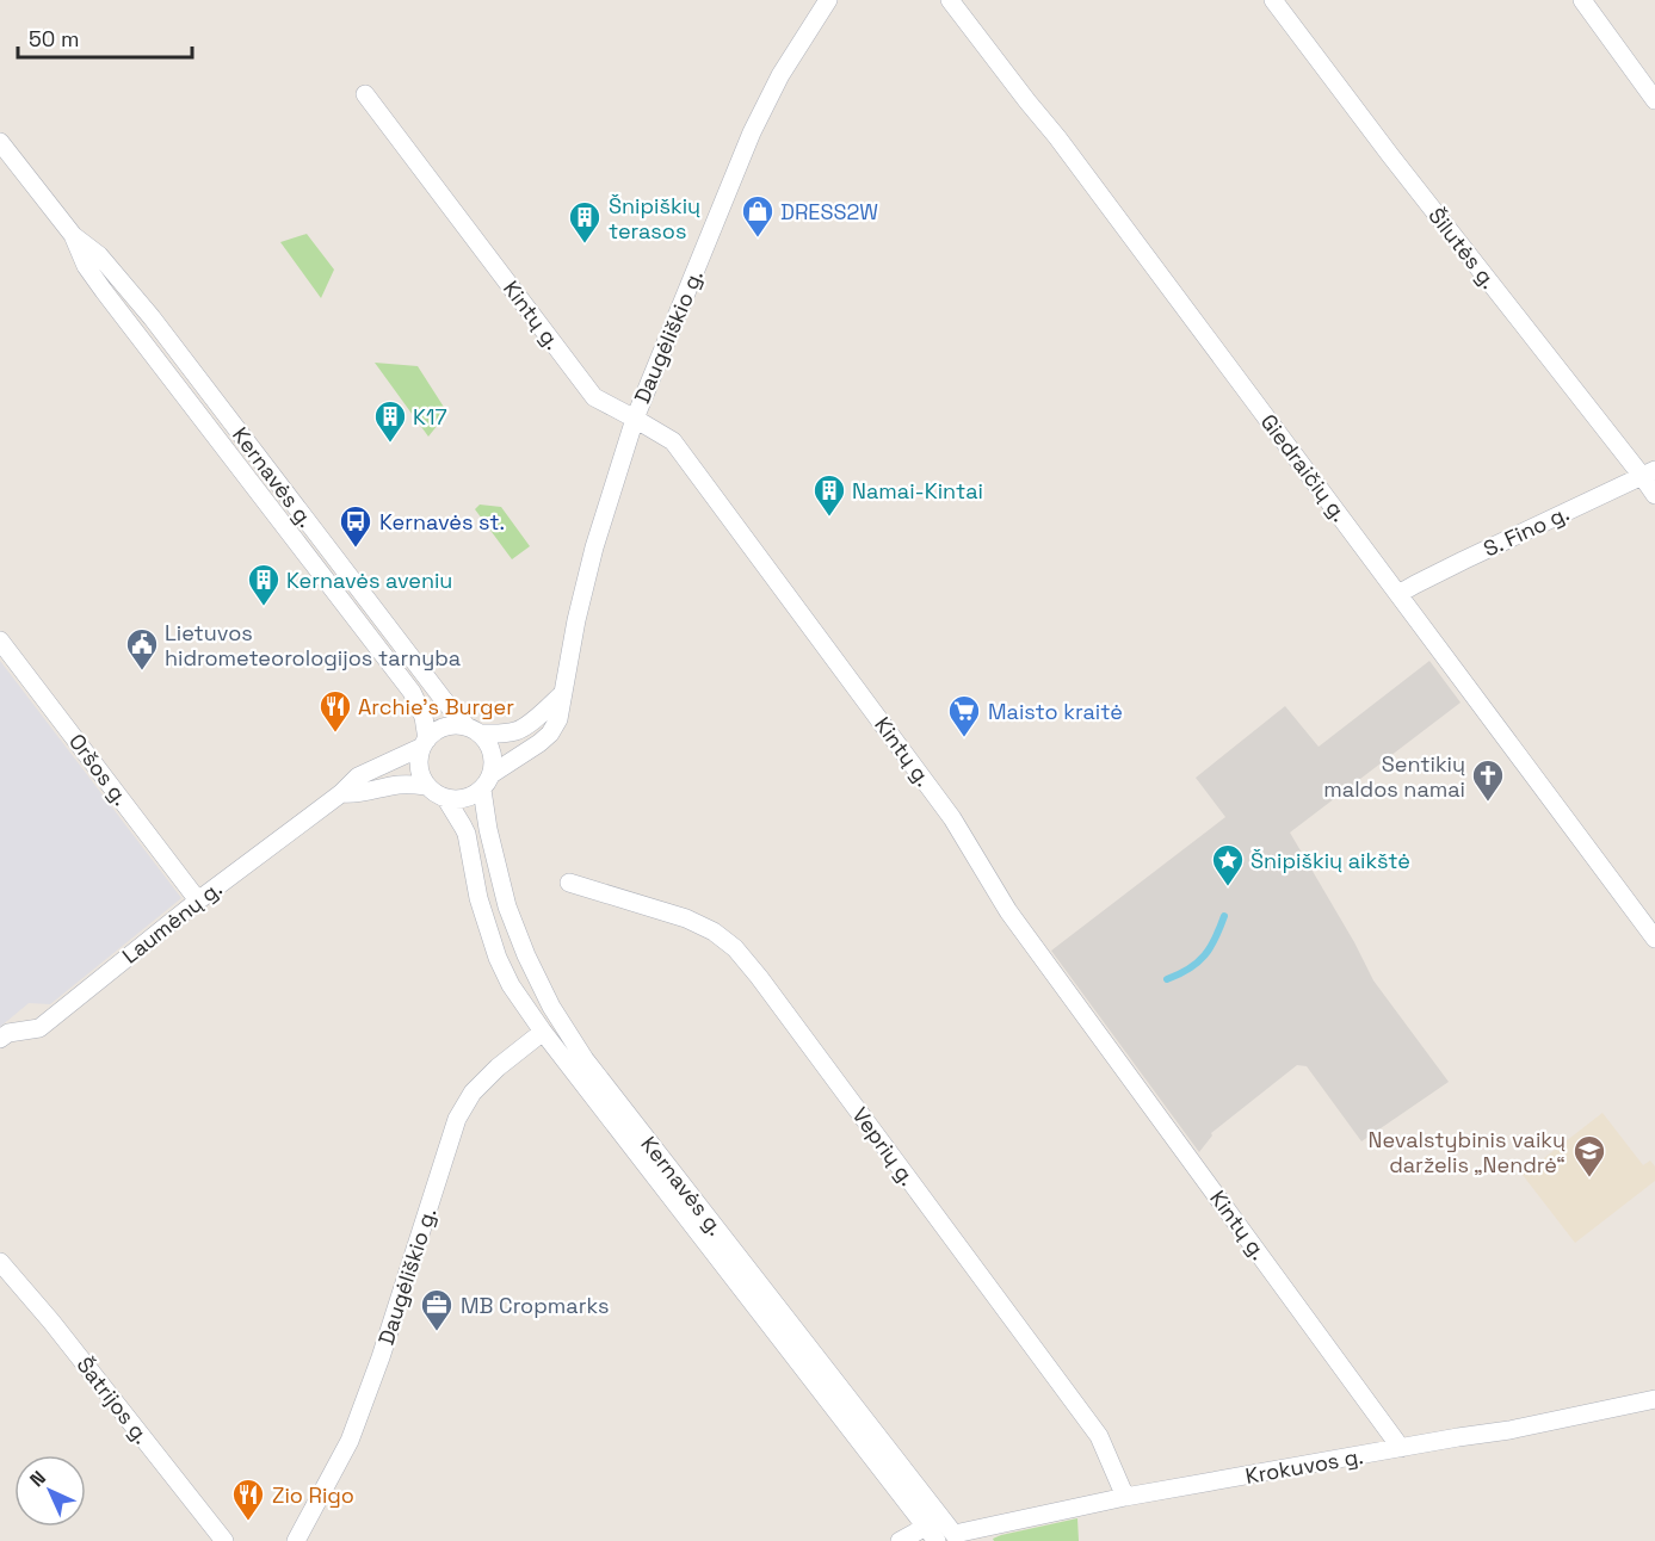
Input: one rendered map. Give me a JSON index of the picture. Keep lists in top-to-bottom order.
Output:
{
  "streets": {
    "street": [
      "Šilutės g.",
      "Kintų g.",
      "Daugėliškio g.",
      "Giedraičių g.",
      "Kernavės g.",
      "S. Fino g.",
      "Oršos g.",
      "Laumėnų g.",
      "Veprių g.",
      "Šatrijos g.",
      "Krokuvos g."
    ]
  },
  "crossings": [
    ["Šilutės g.", "S. Fino g."],
    ["Kintų g.", "Daugėliškio g."],
    ["Kintų g.", "Krokuvos g."],
    ["Daugėliškio g.", "Kernavės g."],
    ["Daugėliškio g.", "Laumėnų g."],
    ["Giedraičių g.", "S. Fino g."],
    ["Kernavės g.", "Laumėnų g."],
    ["Kernavės g.", "Krokuvos g."],
    ["Oršos g.", "Laumėnų g."],
    ["Veprių g.", "Krokuvos g."]
  ],
  "places": {
    "shop": ["DRESS2W"],
    "building": [
      "Šnipiškių terasos",
      "K17",
      "Namai-Kintai",
      "Kernavės aveniu"
    ],
    "bus stop": ["Kernavės st."],
    "public building": ["Lietuvos hidrometeorologijos tarnyba"],
    "restaurant": ["Archie's Burger", "Zio Rigo"],
    "supermarket": ["Maisto kraitė"],
    "church": ["Sentikių maldos namai"],
    "place": ["Šnipiškių aikštė"],
    "school or university": ["Nevalstybinis vaikų darželis „Nendrė“"],
    "office": ["MB Cropmarks"]
  },
  "scale_bar": "50 m",
  "north": "top left"
}
